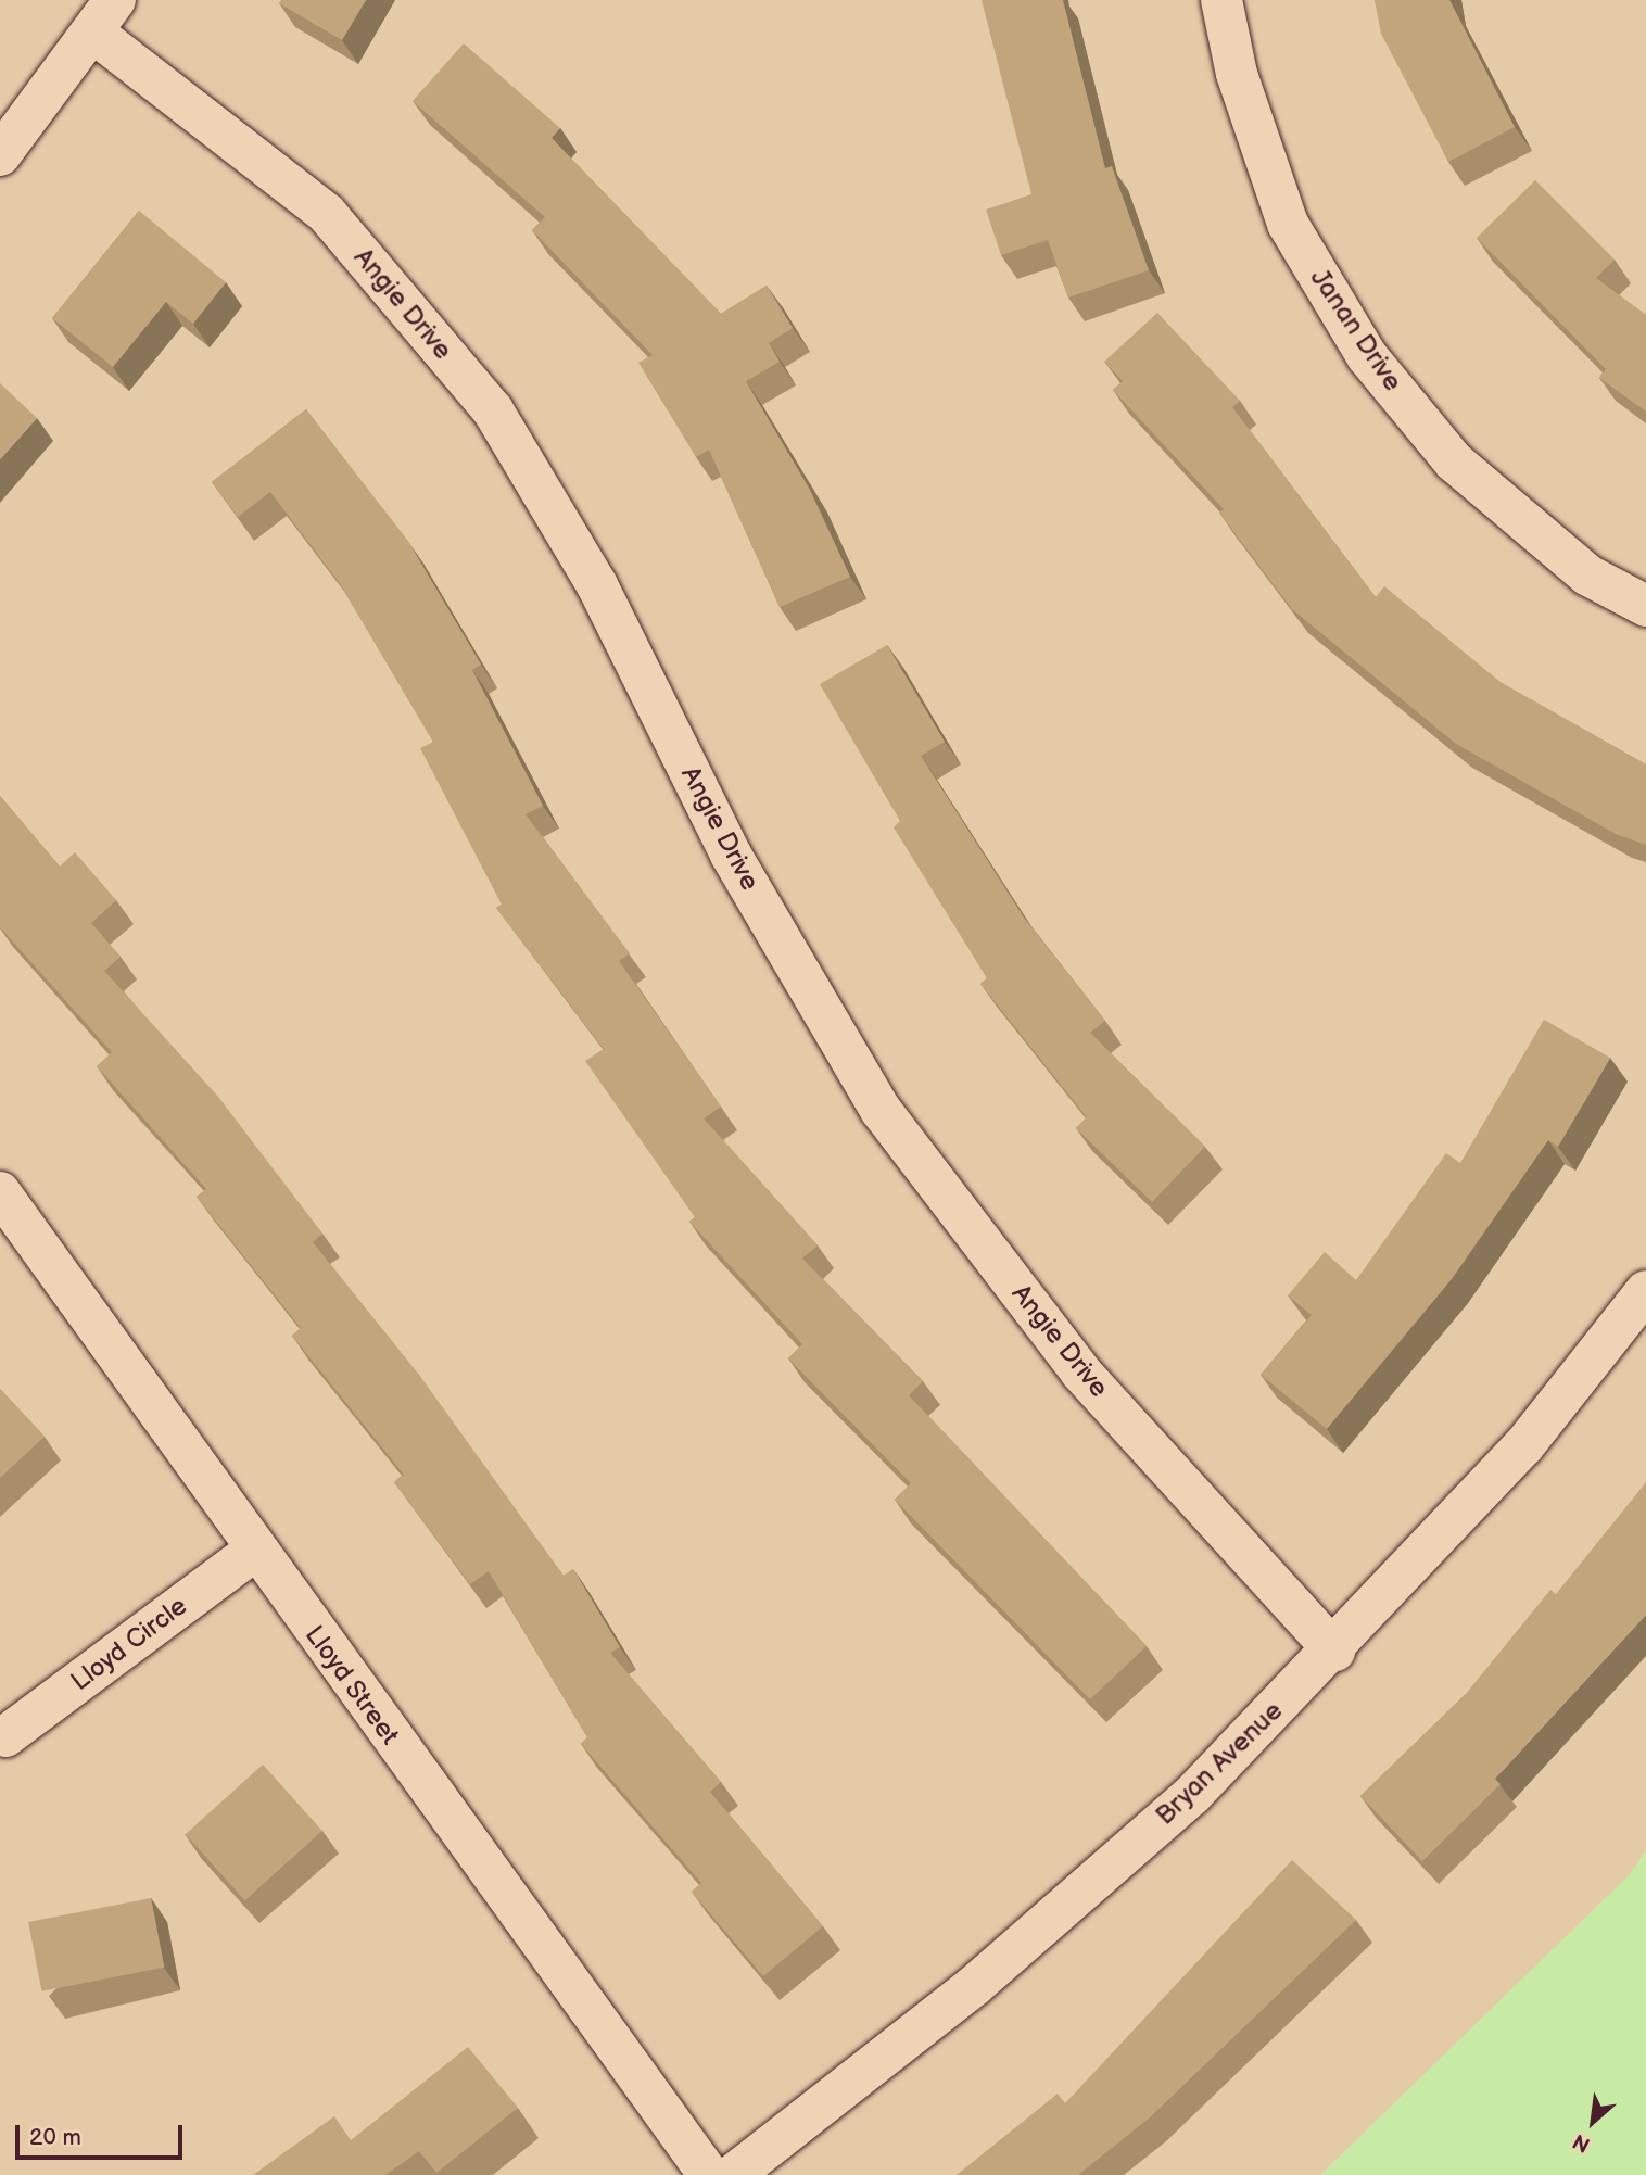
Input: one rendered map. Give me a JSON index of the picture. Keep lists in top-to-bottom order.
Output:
{
  "streets": {
    "street": [
      "Angie Drive",
      "Janan Drive",
      "Lloyd Circle",
      "Lloyd Street",
      "Bryan Avenue"
    ]
  },
  "crossings": [
    ["Angie Drive", "Bryan Avenue"],
    ["Lloyd Circle", "Lloyd Street"]
  ],
  "scale_bar": "20 m",
  "north": "bottom left"
}
